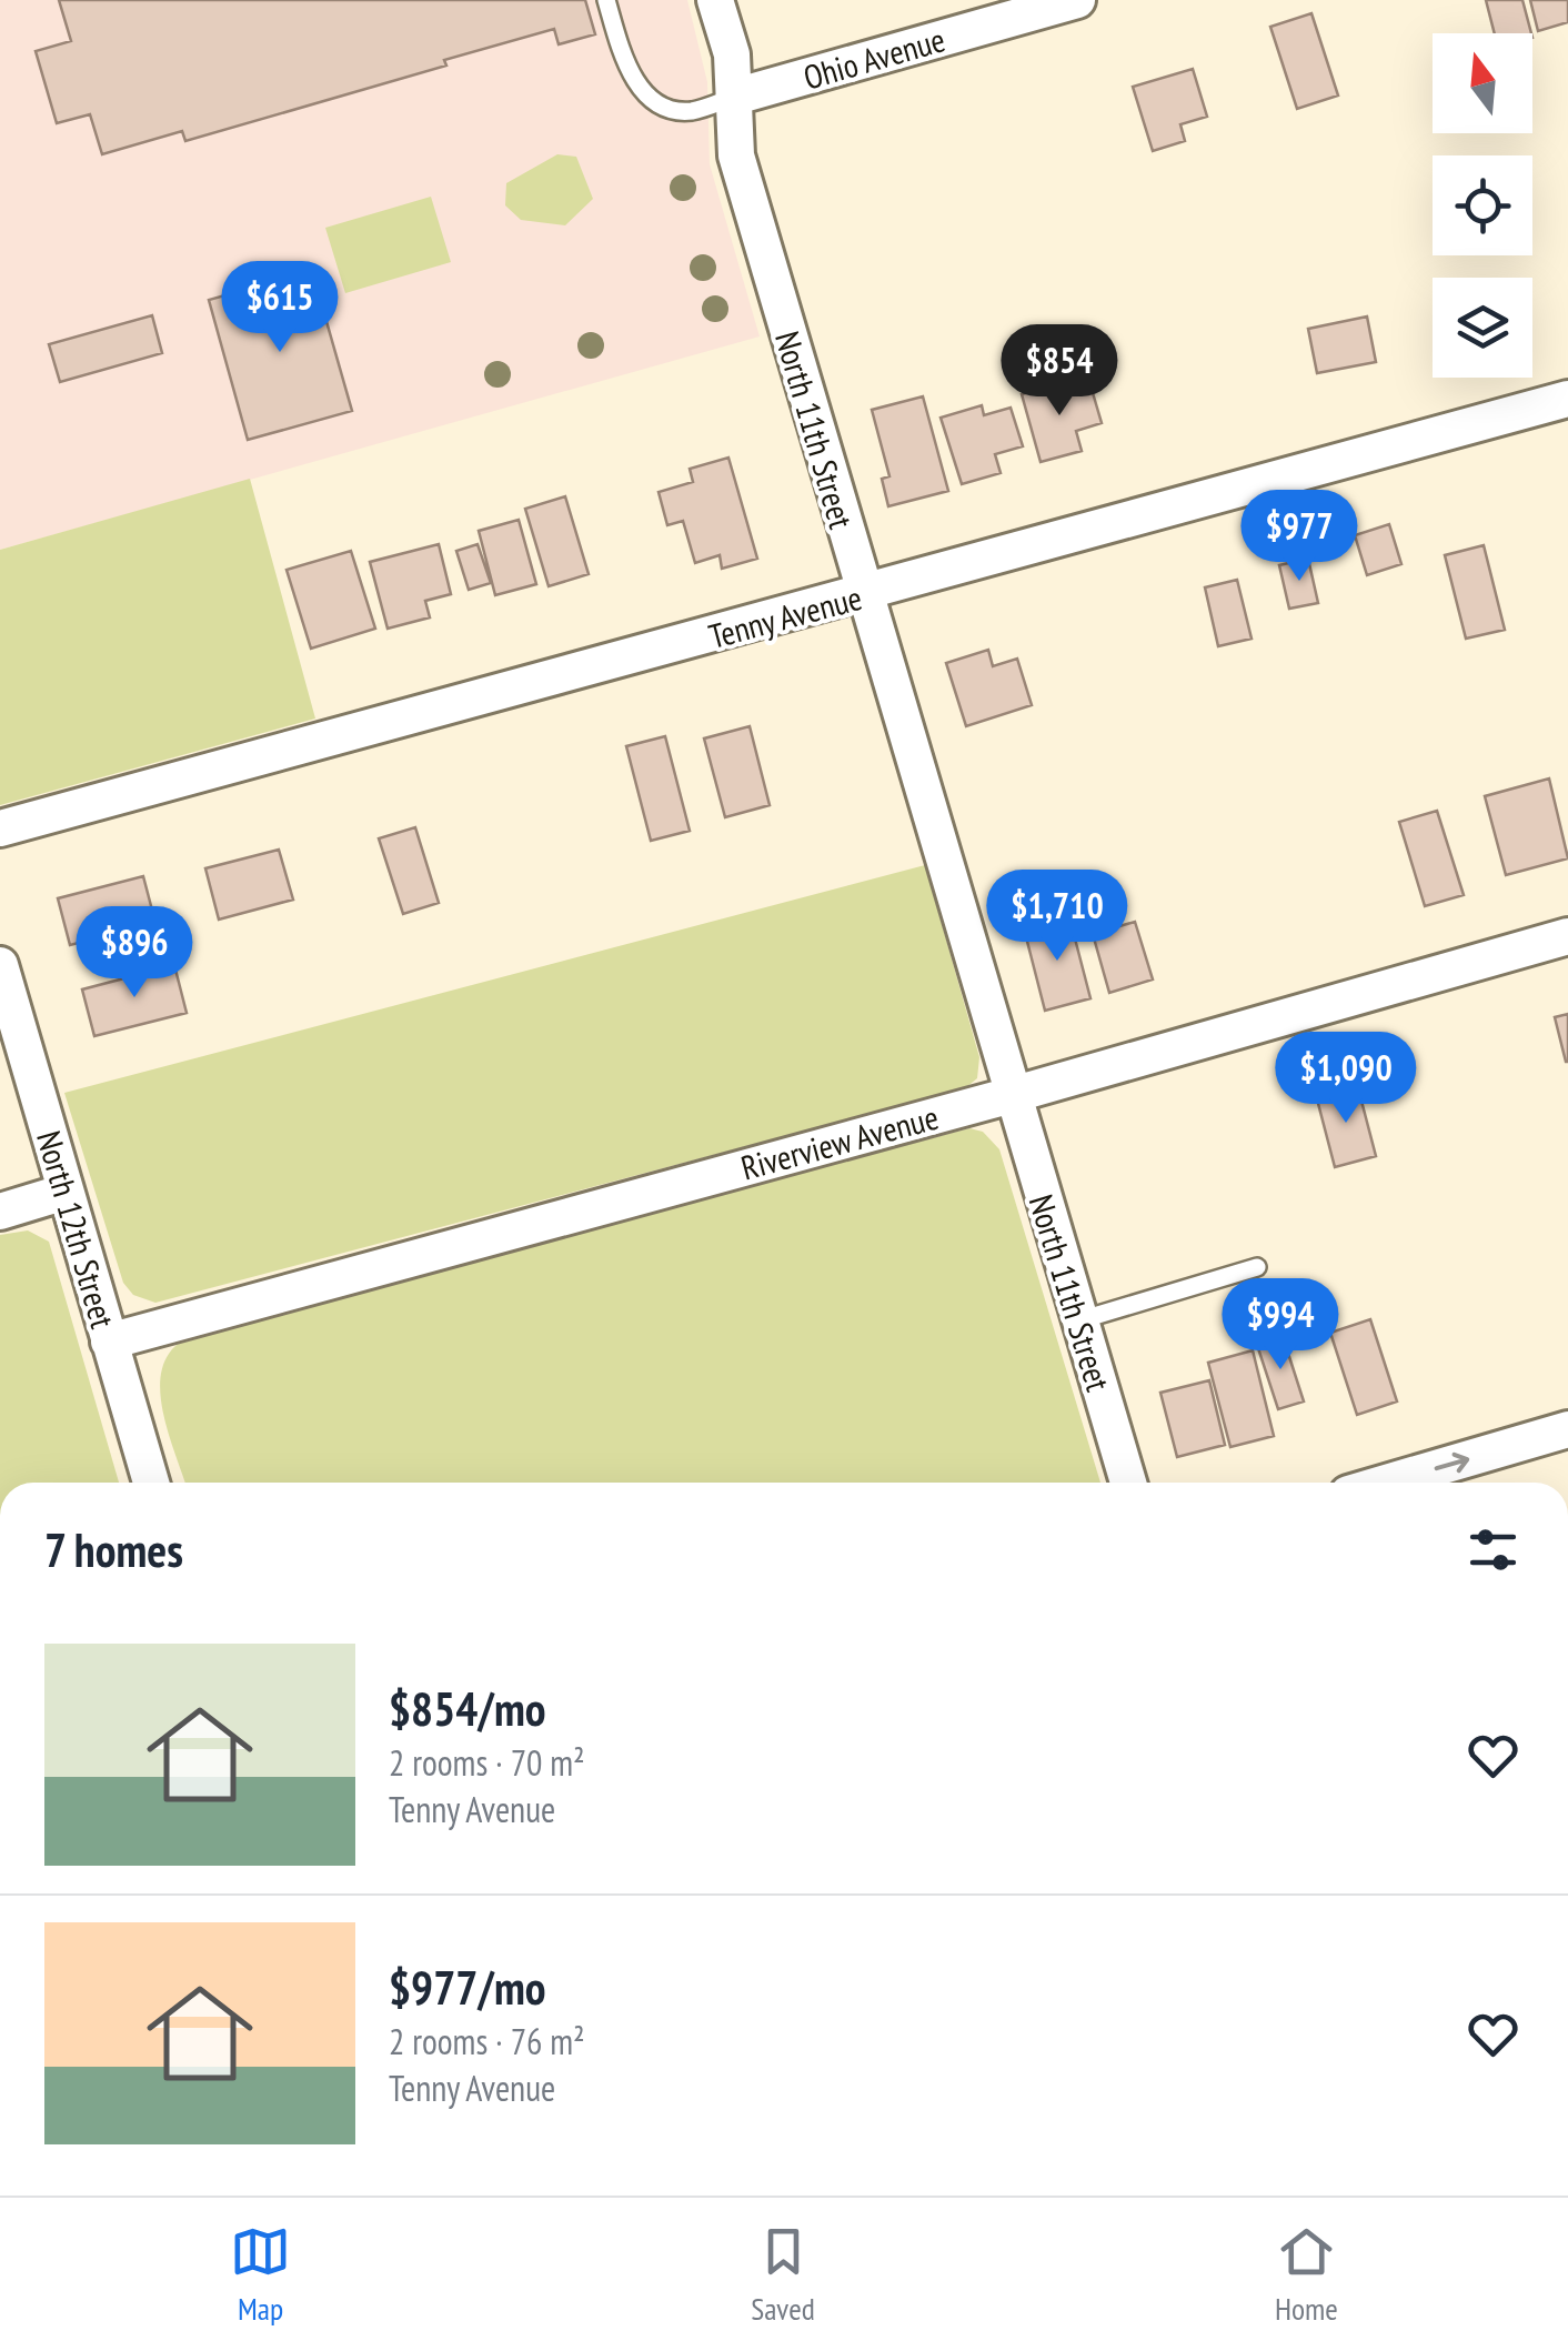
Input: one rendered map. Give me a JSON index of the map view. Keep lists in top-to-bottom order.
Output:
{
  "streets": {
    "street": [
      "Ohio Avenue",
      "North 11th Street",
      "Tenny Avenue",
      "Riverview Avenue",
      "North 12th Street"
    ]
  },
  "crossings": [
    ["Ohio Avenue", "North 11th Street"],
    ["North 11th Street", "Tenny Avenue"],
    ["North 11th Street", "Riverview Avenue"],
    ["Riverview Avenue", "North 12th Street"]
  ],
  "north": "top",
  "page": {
    "price": [
      "$615",
      "$854",
      "$977",
      "$1,710",
      "$896",
      "$1,090",
      "$994"
    ],
    "heading": "7 homes",
    "list": [
      {
        "name": "$854/mo",
        "note": "2 rooms · 70 m² · Tenny Avenue"
      },
      {
        "name": "$977/mo",
        "note": "2 rooms · 76 m² · Tenny Avenue"
      }
    ],
    "tabs": ["Map", "Saved", "Home"]
  }
}
